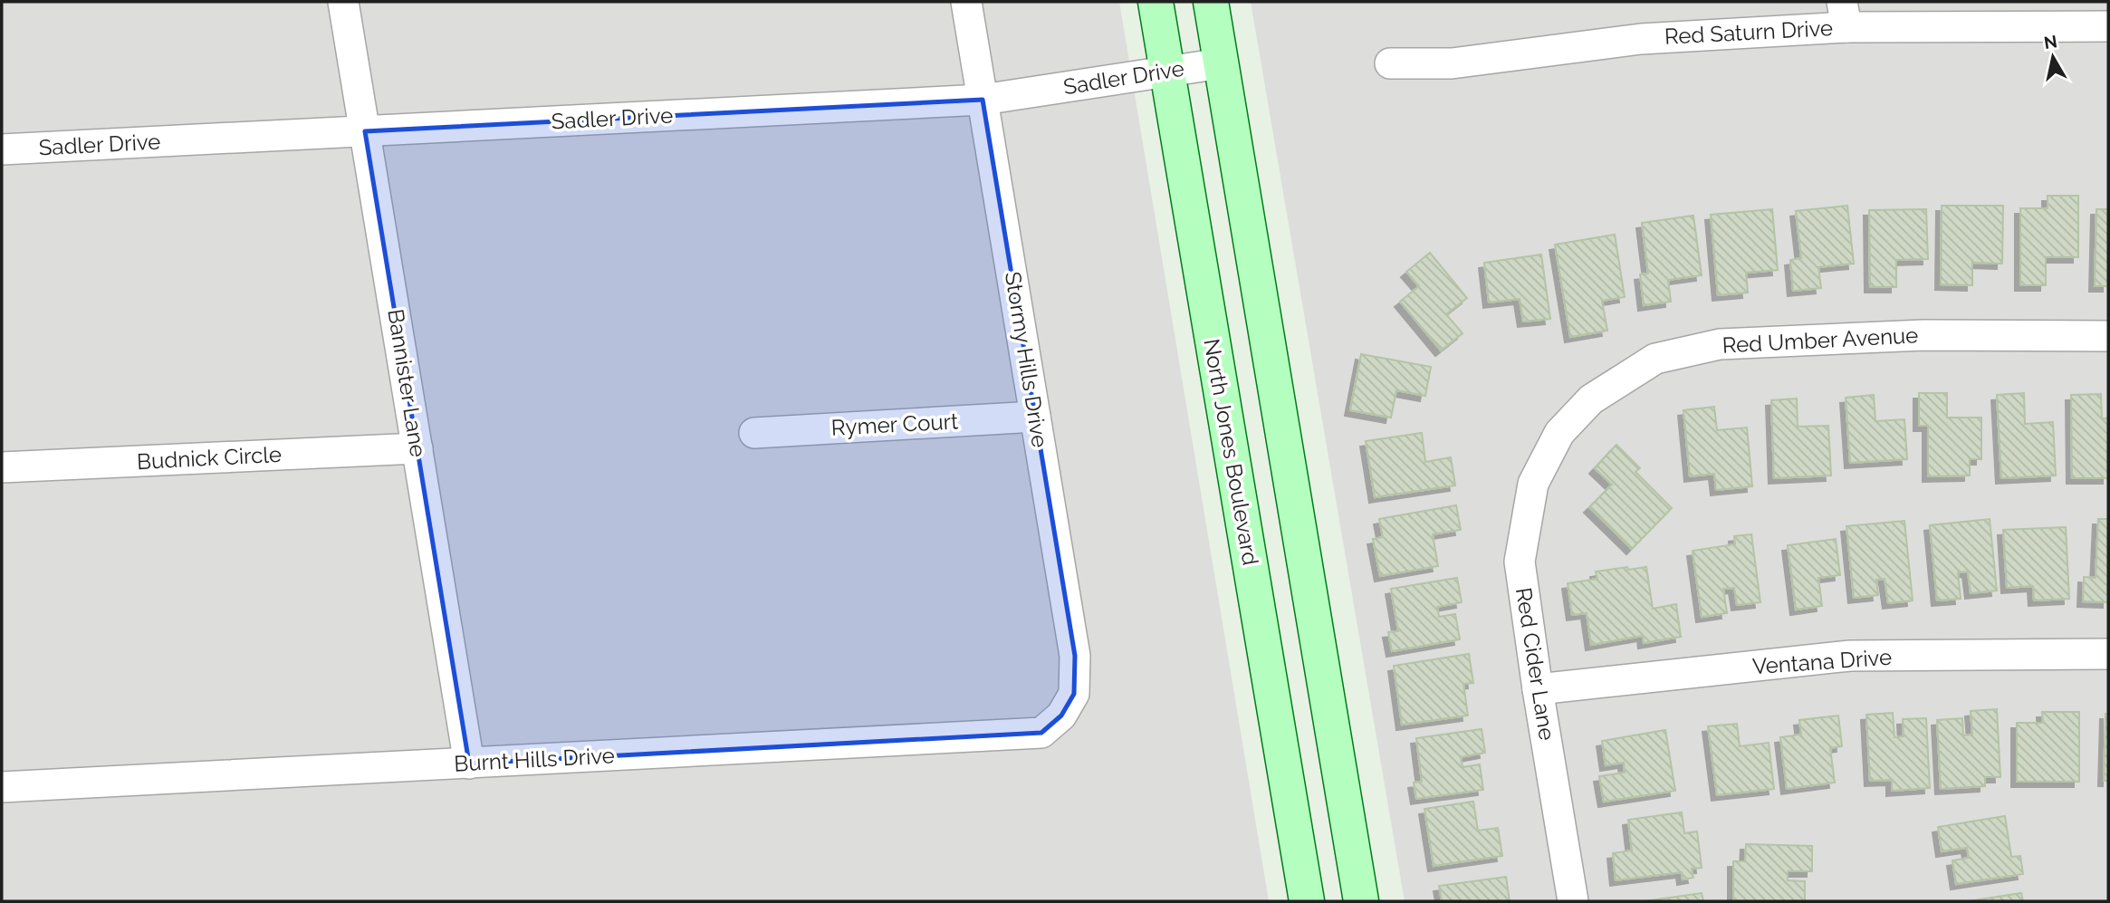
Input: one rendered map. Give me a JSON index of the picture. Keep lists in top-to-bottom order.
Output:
{
  "streets": {
    "main road": ["North Jones Boulevard"],
    "street": [
      "Red Saturn Drive",
      "Sadler Drive",
      "Red Umber Avenue",
      "Stormy Hills Drive",
      "Bannister Lane",
      "Rymer Court",
      "Budnick Circle",
      "Ventana Drive",
      "Red Cider Lane",
      "Burnt Hills Drive"
    ]
  },
  "crossings": [
    ["Sadler Drive", "Stormy Hills Drive"],
    ["Sadler Drive", "Bannister Lane"],
    ["Sadler Drive", "North Jones Boulevard"],
    ["Red Umber Avenue", "Red Cider Lane"],
    ["Stormy Hills Drive", "Rymer Court"],
    ["Stormy Hills Drive", "Burnt Hills Drive"],
    ["Bannister Lane", "Budnick Circle"],
    ["Bannister Lane", "Burnt Hills Drive"],
    ["Ventana Drive", "Red Cider Lane"]
  ],
  "north": "top"
}
